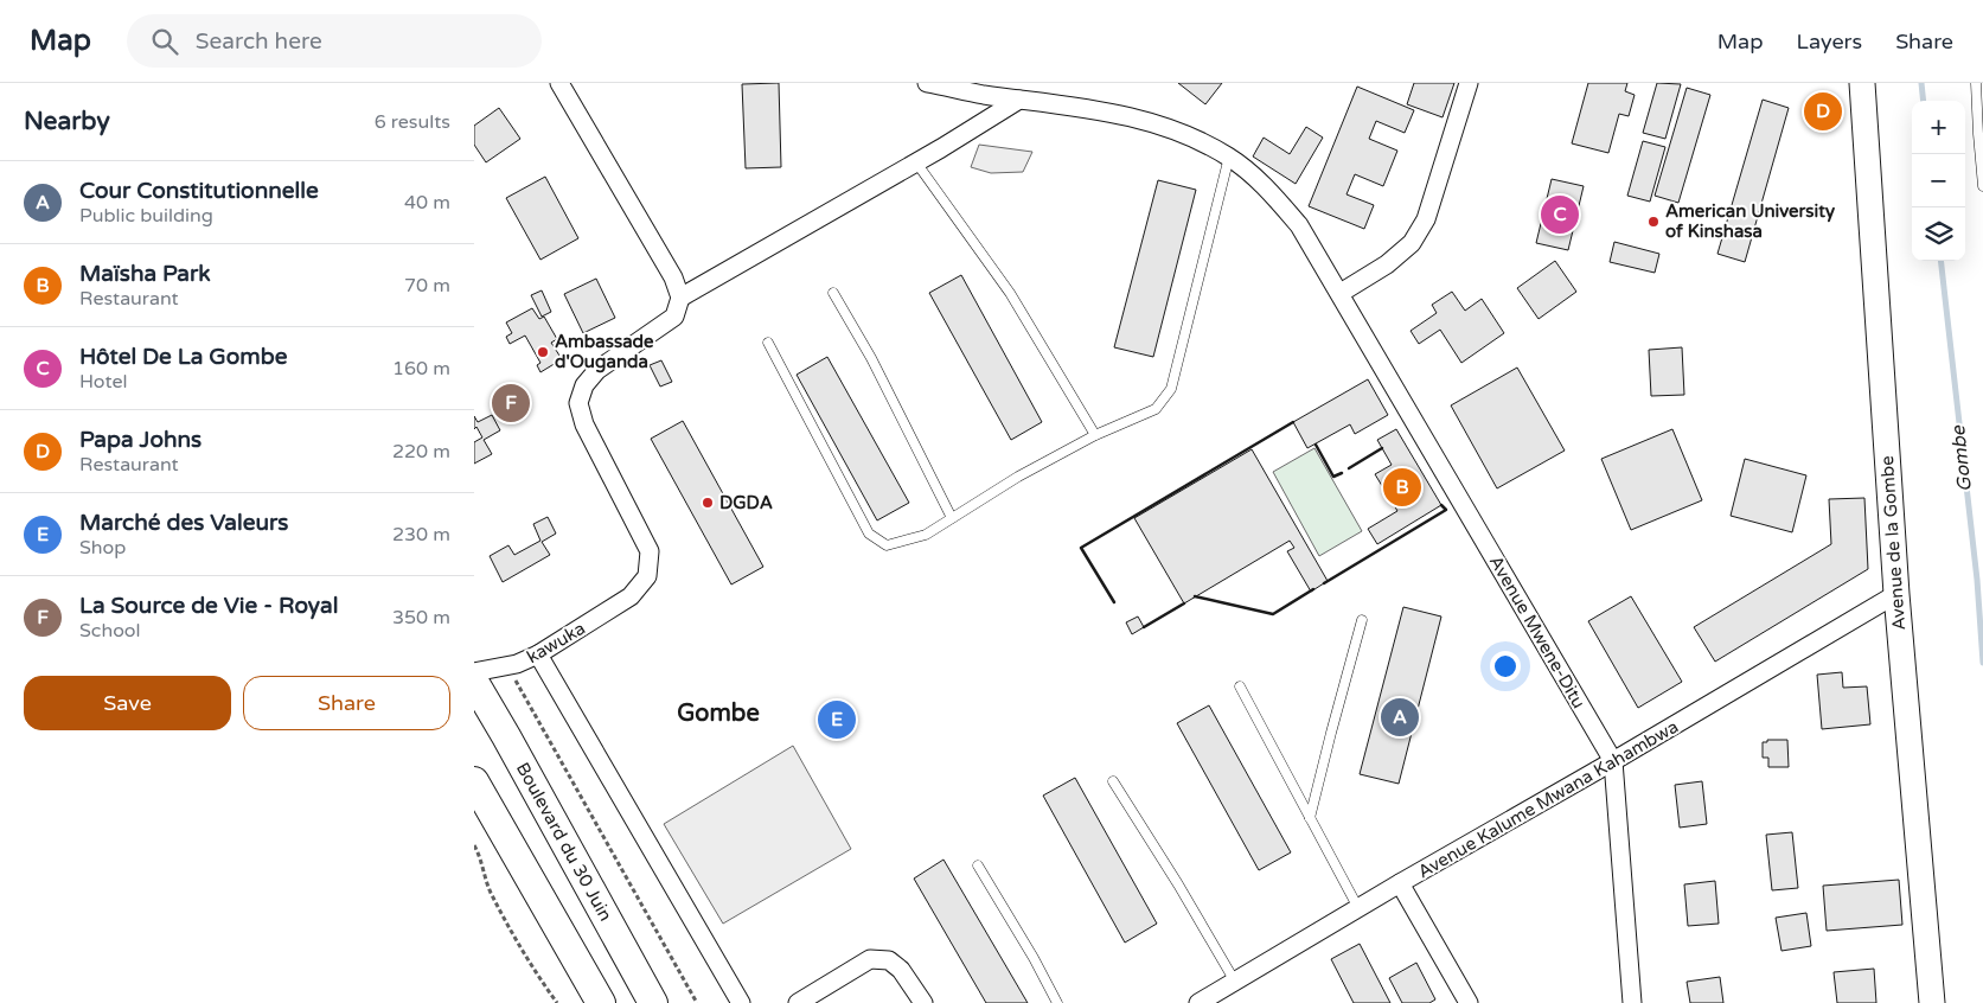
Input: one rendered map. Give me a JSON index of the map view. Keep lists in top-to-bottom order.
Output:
{
  "streets": {
    "main road": ["Boulevard du 30 Juin"],
    "street": [
      "Avenue de la Gombe",
      "Avenue Mwene-Ditu",
      "kawuka",
      "Avenue Kalume Mwana Kahambwa"
    ]
  },
  "crossings": [
    ["Avenue de la Gombe", "Avenue Kalume Mwana Kahambwa"],
    ["Avenue Mwene-Ditu", "Avenue Kalume Mwana Kahambwa"]
  ],
  "districts": ["Gombe"],
  "water": ["Gombe"],
  "places": ["American University of Kinshasa", "Ambassade d'Ouganda", "DGDA"],
  "page": {
    "header": "Map",
    "search": "Search here",
    "nav": ["Map", "Layers", "Share"],
    "heading": ["Nearby", "6 results"],
    "pins": [
      "D",
      "C",
      "F",
      "B",
      "A",
      "E"
    ],
    "map_buttons": ["+", "−"],
    "list": [
      {
        "mark": "A",
        "name": "Cour Constitutionnelle",
        "note": "Public building",
        "value": "40 m"
      },
      {
        "mark": "B",
        "name": "Maïsha Park",
        "note": "Restaurant",
        "value": "70 m"
      },
      {
        "mark": "C",
        "name": "Hôtel De La Gombe",
        "note": "Hotel",
        "value": "160 m"
      },
      {
        "mark": "D",
        "name": "Papa Johns",
        "note": "Restaurant",
        "value": "220 m"
      },
      {
        "mark": "E",
        "name": "Marché des Valeurs",
        "note": "Shop",
        "value": "230 m"
      },
      {
        "mark": "F",
        "name": "La Source de Vie - Royal",
        "note": "School",
        "value": "350 m"
      }
    ],
    "buttons": ["Save", "Share"]
  }
}
